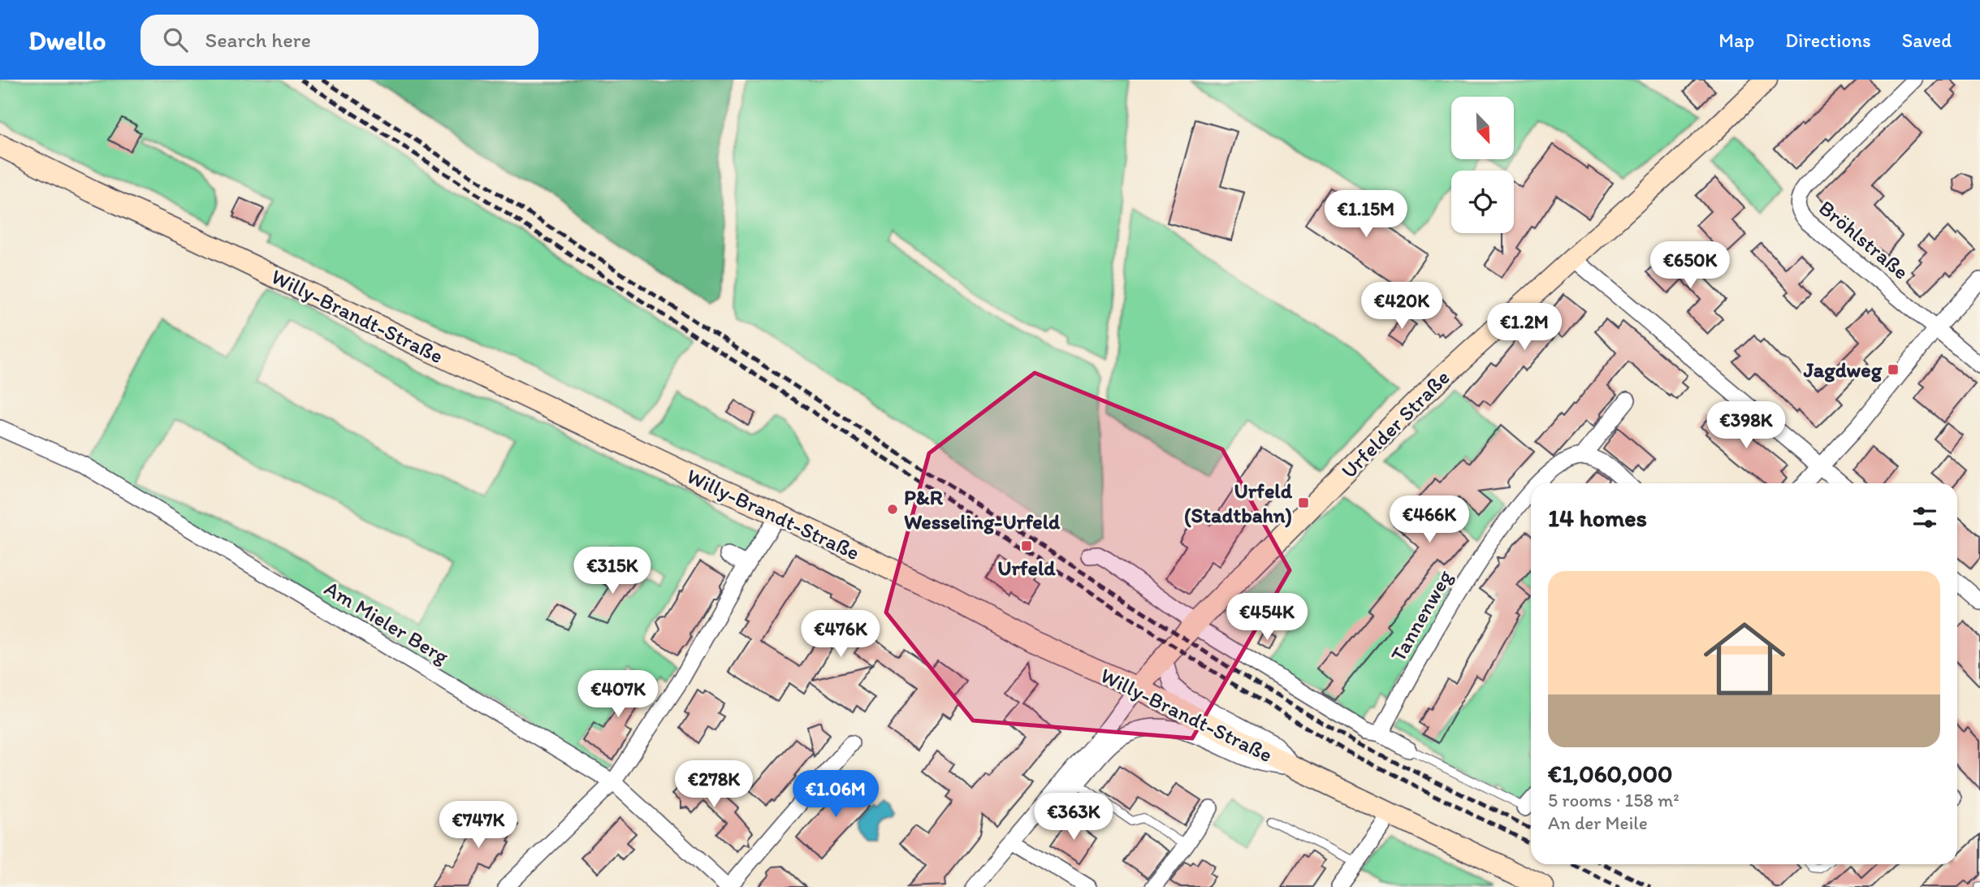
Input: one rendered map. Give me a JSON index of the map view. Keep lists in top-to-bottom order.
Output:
{
  "streets": {
    "main road": ["Willy-Brandt-Straße", "Urfelder Straße"],
    "street": ["Bröhlstraße", "Tannenweg", "Am Mieler Berg"]
  },
  "crossings": [
    ["Willy-Brandt-Straße", "Urfelder Straße"]
  ],
  "places": {
    "transit": ["Jagdweg", "Urfeld (Stadtbahn)", "Urfeld"],
    "other": ["P&R Wesseling-Urfeld"]
  },
  "north": "bottom right",
  "page": {
    "header": "Dwello",
    "search": "Search here",
    "nav": ["Map", "Directions", "Saved"],
    "price": [
      "€1.15M",
      "€650K",
      "€420K",
      "€1.2M",
      "€398K",
      "€466K",
      "€315K",
      "€454K",
      "€476K",
      "€407K",
      "€278K",
      "€1.06M",
      "€363K",
      "€747K"
    ],
    "heading": "14 homes",
    "list": [
      {
        "name": "€1,060,000",
        "note": "5 rooms · 158 m² · An der Meile"
      }
    ]
  }
}
